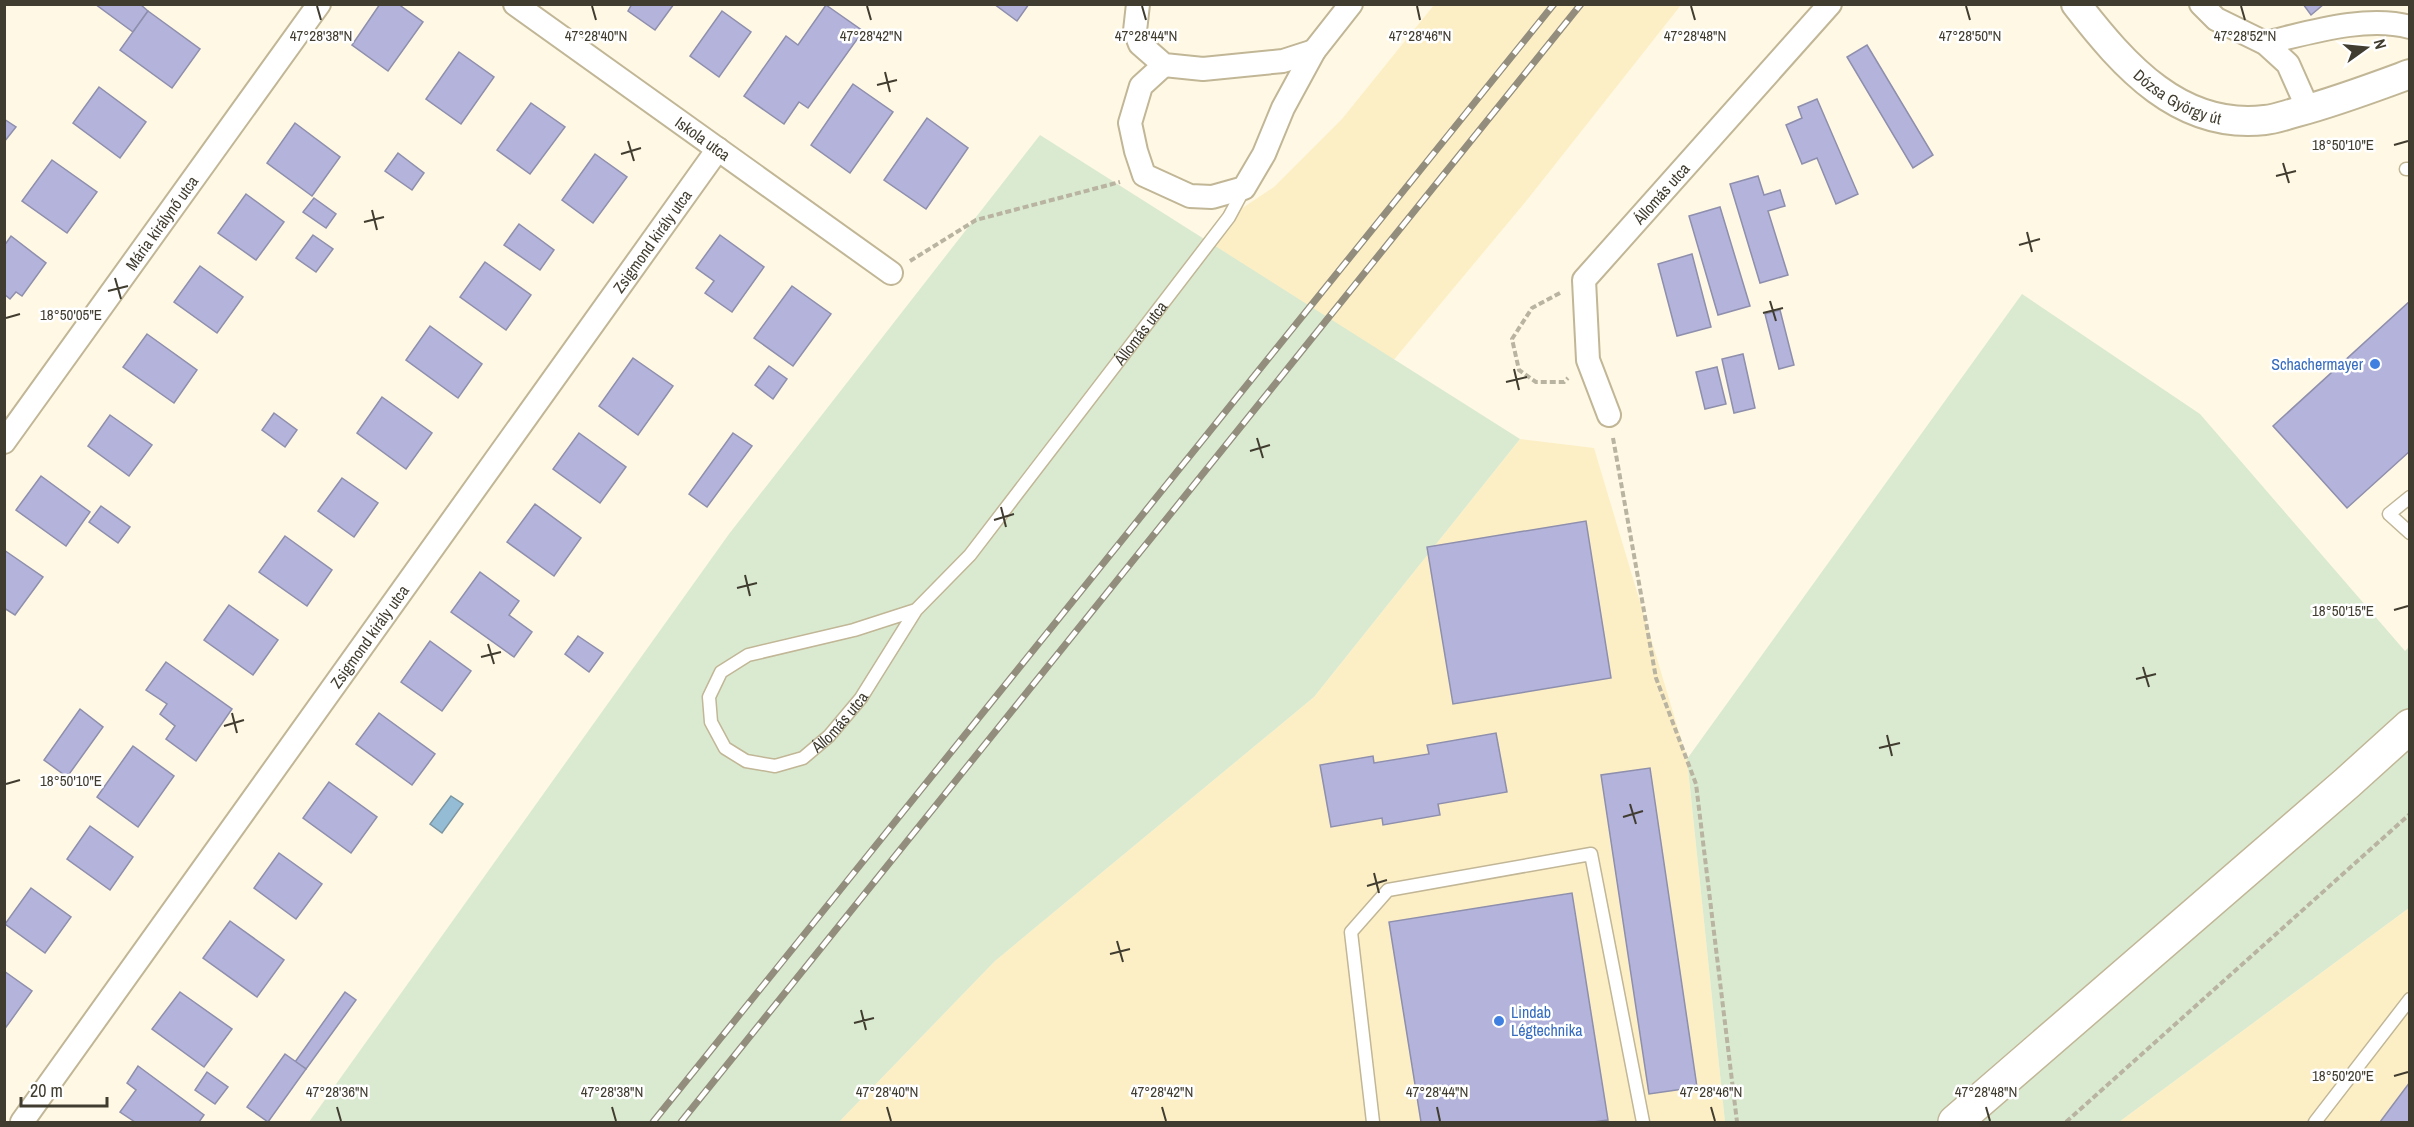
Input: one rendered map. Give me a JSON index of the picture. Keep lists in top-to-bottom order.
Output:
{
  "streets": {
    "street": [
      "Dózsa György út",
      "Iskola utca",
      "Állomás utca",
      "Mária királynő utca",
      "Zsigmond király utca"
    ]
  },
  "crossings": [
    ["Iskola utca", "Zsigmond király utca"]
  ],
  "places": ["Schachermayer", "Lindab Légtechnika"],
  "scale_bar": "20 m",
  "north": "right",
  "coordinates": [
    "47°28'38\"N",
    "47°28'40\"N",
    "47°28'42\"N",
    "47°28'44\"N",
    "47°28'46\"N",
    "47°28'48\"N",
    "47°28'50\"N",
    "47°28'52\"N",
    "18°50'10\"E",
    "18°50'05\"E",
    "18°50'15\"E",
    "18°50'20\"E",
    "47°28'36\"N"
  ]
}
